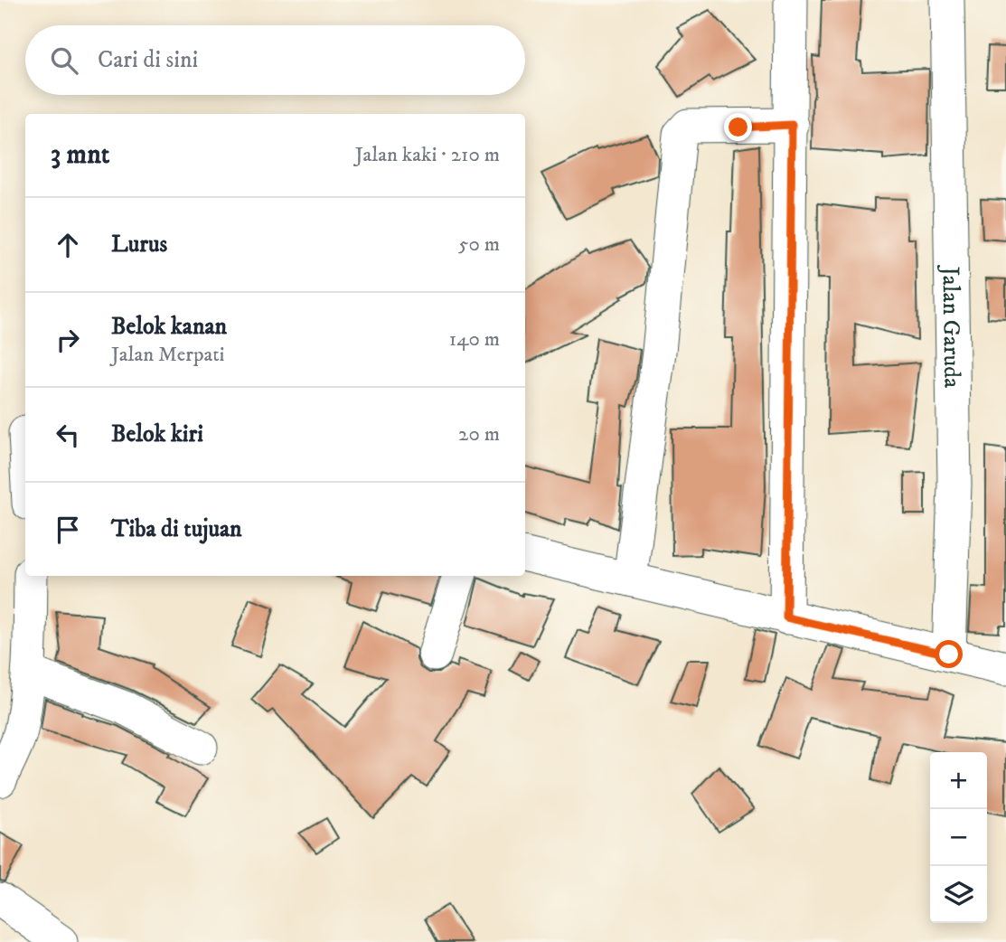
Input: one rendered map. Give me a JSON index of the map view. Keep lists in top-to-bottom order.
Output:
{
  "streets": {
    "street": ["Jalan Garuda"]
  },
  "page": {
    "search": "Cari di sini",
    "heading": ["3 mnt", "Jalan kaki · 210 m"],
    "list": [
      ["Lurus", "50 m"],
      ["Belok kanan", "Jalan Merpati", "140 m"],
      ["Belok kiri", "20 m"],
      "Tiba di tujuan"
    ],
    "map_buttons": ["+", "−"]
  }
}
